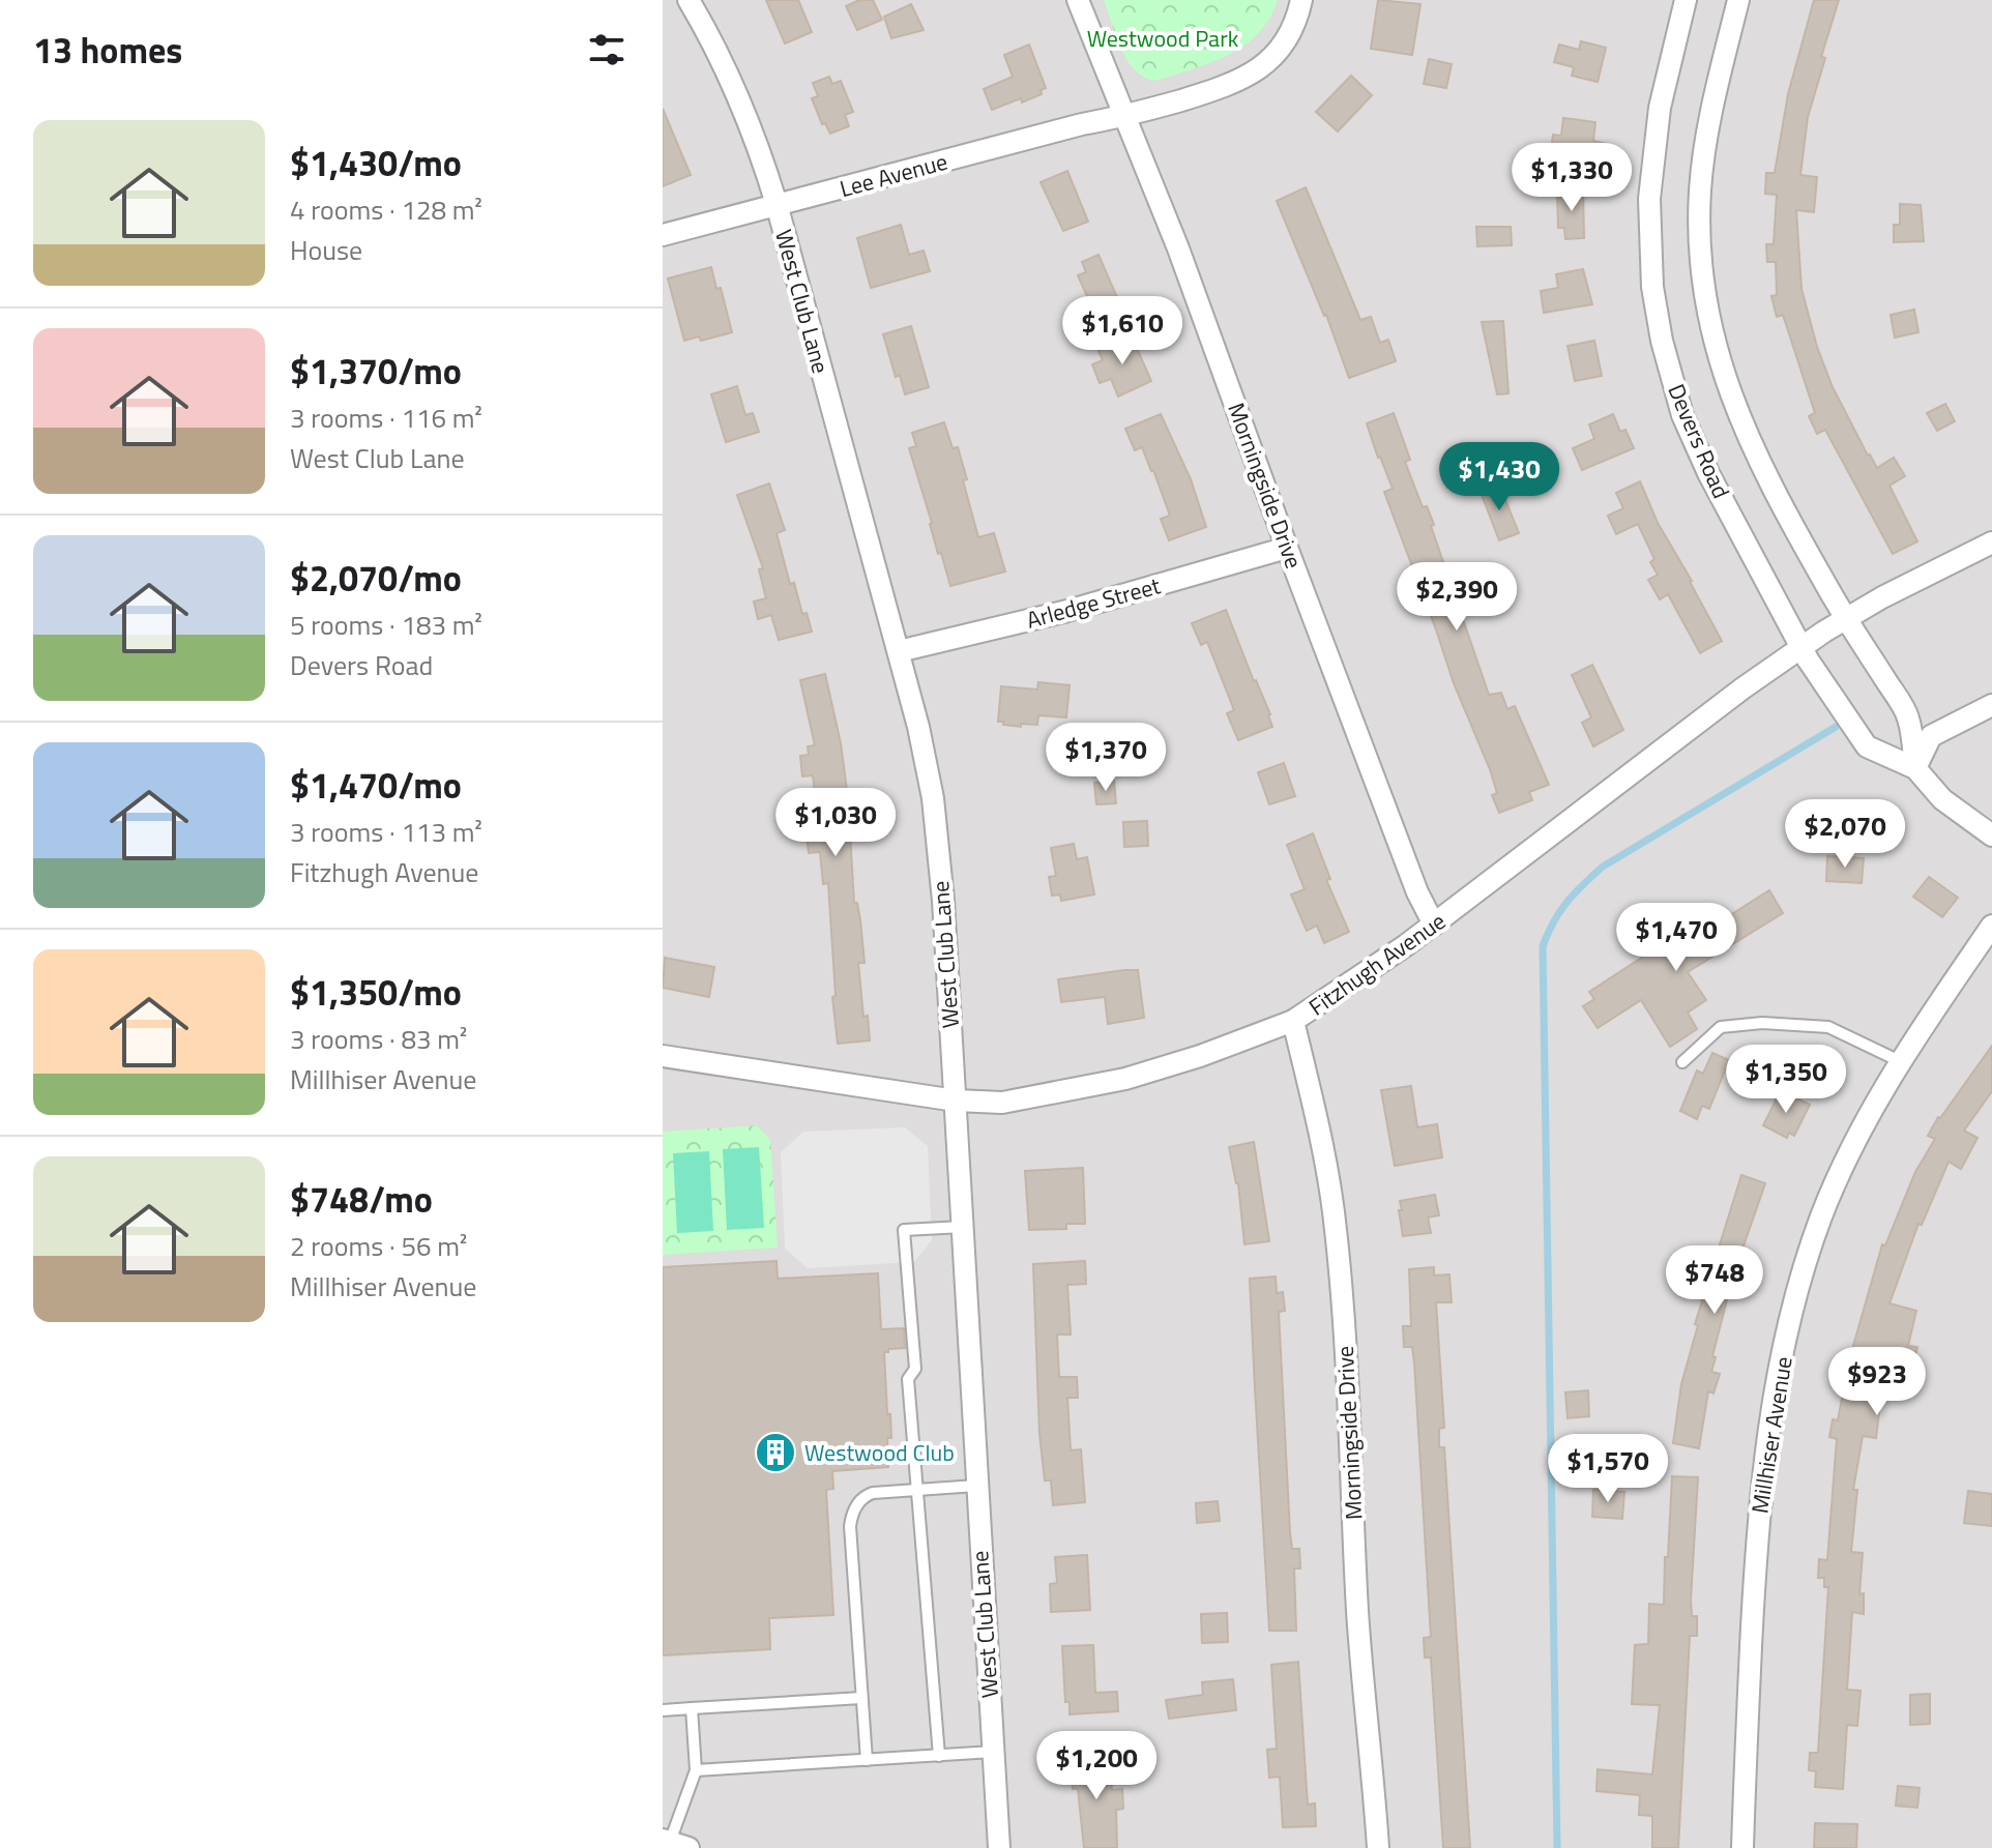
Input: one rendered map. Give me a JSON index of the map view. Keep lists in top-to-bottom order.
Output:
{
  "streets": {
    "street": [
      "Lee Avenue",
      "West Club Lane",
      "Devers Road",
      "Morningside Drive",
      "Arledge Street",
      "Fitzhugh Avenue",
      "Millhiser Avenue"
    ]
  },
  "crossings": [
    ["Lee Avenue", "West Club Lane"],
    ["Lee Avenue", "Morningside Drive"],
    ["West Club Lane", "Arledge Street"],
    ["West Club Lane", "Fitzhugh Avenue"],
    ["Devers Road", "Fitzhugh Avenue"],
    ["Morningside Drive", "Arledge Street"],
    ["Morningside Drive", "Fitzhugh Avenue"]
  ],
  "parks": ["Westwood Park"],
  "places": {
    "building": ["Westwood Club"]
  },
  "page": {
    "heading": "13 homes",
    "list": [
      {
        "name": "$1,430/mo",
        "note": "4 rooms · 128 m² · House"
      },
      {
        "name": "$1,370/mo",
        "note": "3 rooms · 116 m² · West Club Lane"
      },
      {
        "name": "$2,070/mo",
        "note": "5 rooms · 183 m² · Devers Road"
      },
      {
        "name": "$1,470/mo",
        "note": "3 rooms · 113 m² · Fitzhugh Avenue"
      },
      {
        "name": "$1,350/mo",
        "note": "3 rooms · 83 m² · Millhiser Avenue"
      },
      {
        "name": "$748/mo",
        "note": "2 rooms · 56 m² · Millhiser Avenue"
      }
    ],
    "price": [
      "$1,330",
      "$1,610",
      "$1,430",
      "$2,390",
      "$1,370",
      "$1,030",
      "$2,070",
      "$1,470",
      "$1,350",
      "$748",
      "$923",
      "$1,570",
      "$1,200"
    ]
  }
}
